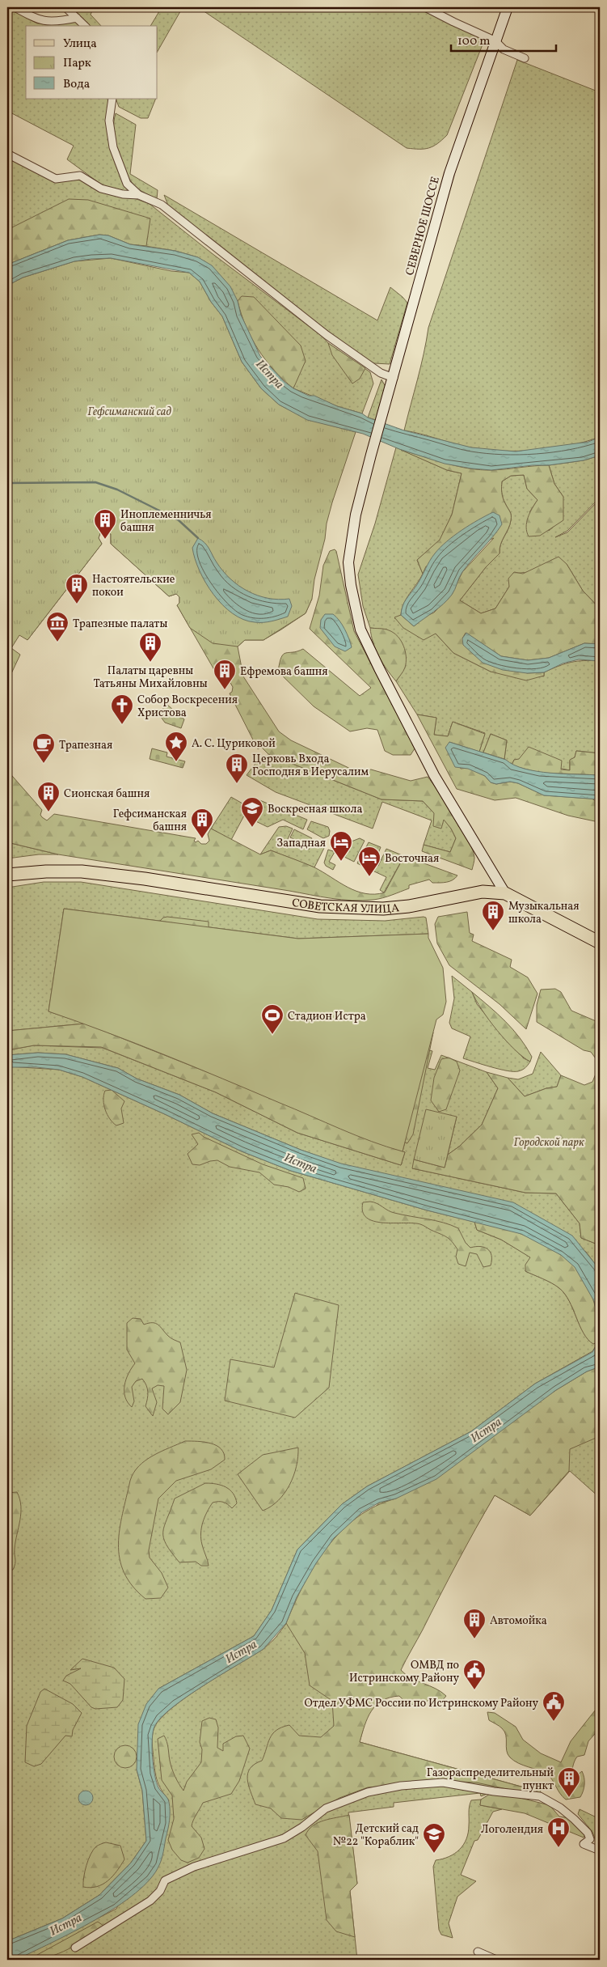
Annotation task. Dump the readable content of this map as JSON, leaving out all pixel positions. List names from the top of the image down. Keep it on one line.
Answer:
{"streets":{"main road":["СЕВЕРНОЕ ШОССЕ","СОВЕТСКАЯ УЛИЦА"]},"crossings":[["СЕВЕРНОЕ ШОССЕ","СОВЕТСКАЯ УЛИЦА"]],"water":["Истра"],"parks":["Гефсиманский сад","Городской парк"],"places":{"building":["Иноплеменничья башня","Настоятельские покои","Палаты царевны Татьяны Михайловны","Ефремова башня","Церковь Входа Господня в Иерусалим","Сионская башня","Гефсиманская башня","Музыкальная школа","Автомойка","Газораспределительный пункт"],"museum":["Трапезные палаты"],"church":["Собор Воскресения Христова"],"place":["А. С. Цуриковой"],"cafe":["Трапезная"],"school or university":["Воскресная школа","Детский сад №22 \"Кораблик\""],"hotel":["Западная","Восточная"],"sports":["Стадион Истра"],"public building":["ОМВД по Истринскому Району","Отдел УФМС России по Истринскому Району"],"hospital":["Логолендия"]},"legend":["Улица","Парк","Вода"],"scale_bar":"100 m"}
